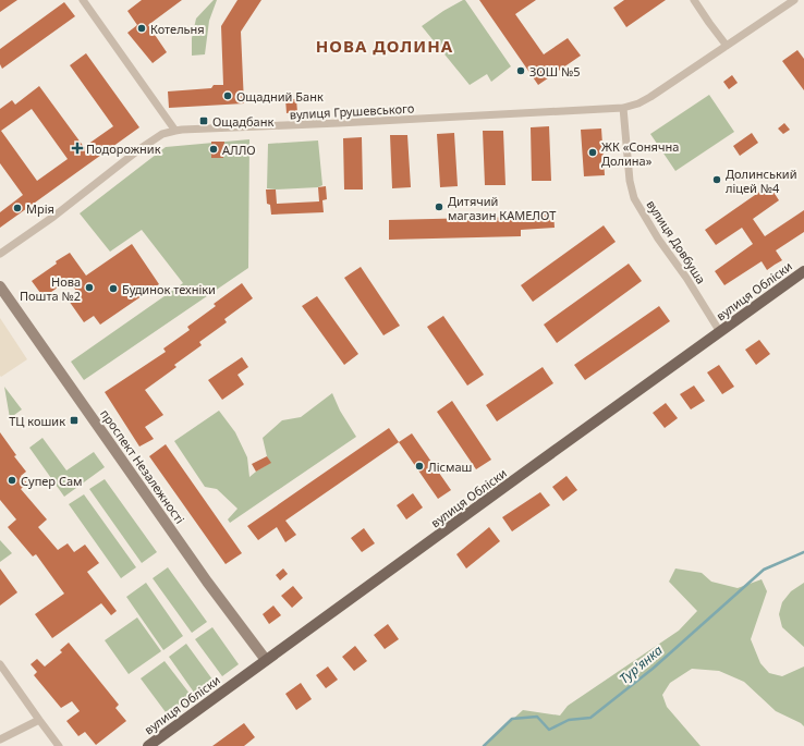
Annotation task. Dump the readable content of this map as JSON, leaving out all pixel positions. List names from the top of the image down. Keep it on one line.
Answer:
{"streets":{"main road":["вулиця Обліски","проспект Незалежності"],"street":["вулиця Грушевського","вулиця Довбуша"]},"crossings":[["вулиця Грушевського","вулиця Довбуша"],["вулиця Довбуша","вулиця Обліски"],["вулиця Обліски","проспект Незалежності"]],"districts":["НОВА ДОЛИНА"],"water":["Тур'янка"],"places":{"other":["Котельня","ЗОШ №5","Ощадний Банк","АЛЛО","ЖК «Сонячна Долина»","Долинський ліцей №4","Дитячий магазин КАМЕЛОТ","Мрія","Нова Пошта №2","Будинок техніки","Лісмаш","Супер Сам"],"transit":["Ощадбанк","ТЦ кошик"],"health":["Подорожник"]}}
